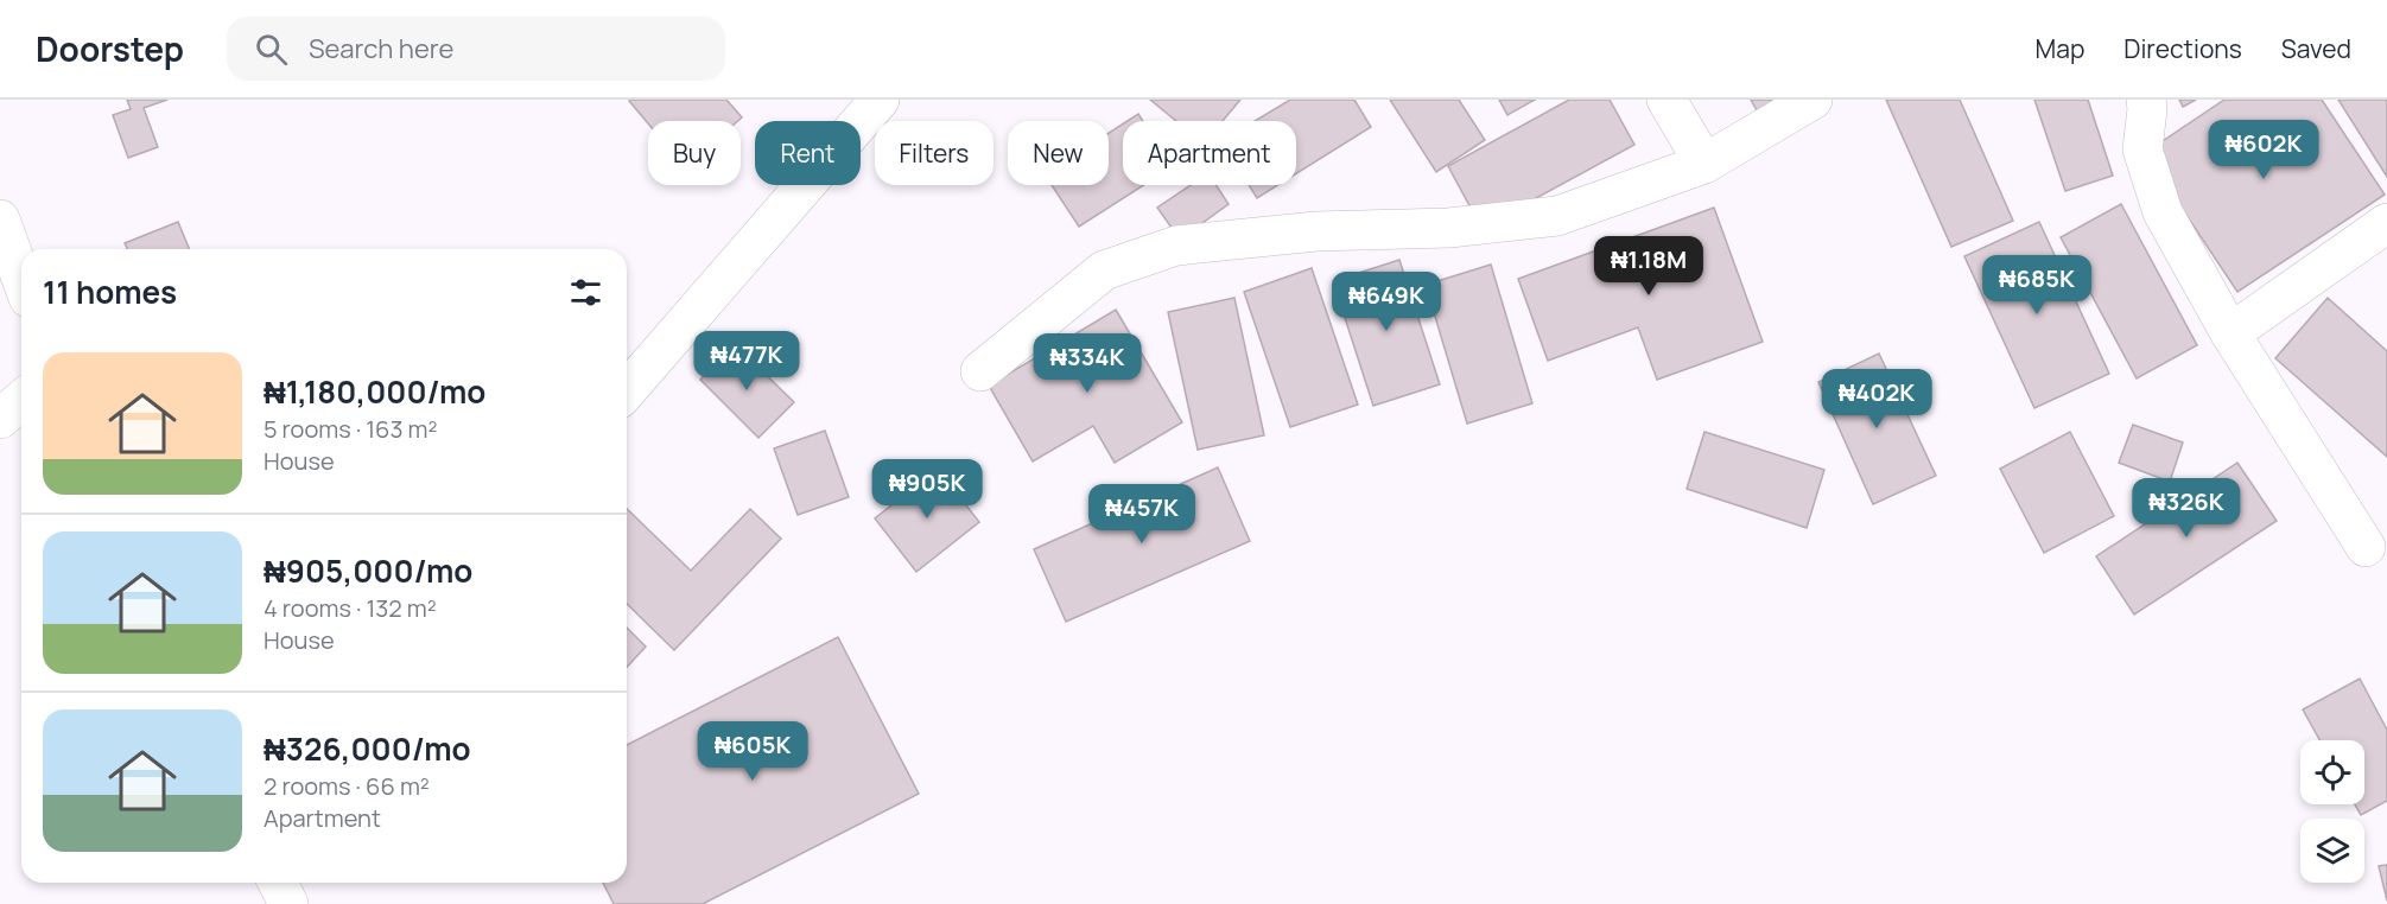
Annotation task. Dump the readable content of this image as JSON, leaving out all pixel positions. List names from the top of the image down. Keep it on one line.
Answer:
{"page":{"header":"Doorstep","search":"Search here","nav":["Map","Directions","Saved"],"price":["₦602K","₦1.18M","₦685K","₦649K","₦477K","₦334K","₦402K","₦905K","₦326K","₦457K","₦605K"],"chip":["Buy","Rent","Filters","New","Apartment"],"heading":"11 homes","list":[{"name":"₦1,180,000/mo","note":"5 rooms · 163 m² · House"},{"name":"₦905,000/mo","note":"4 rooms · 132 m² · House"},{"name":"₦326,000/mo","note":"2 rooms · 66 m² · Apartment"}]}}
